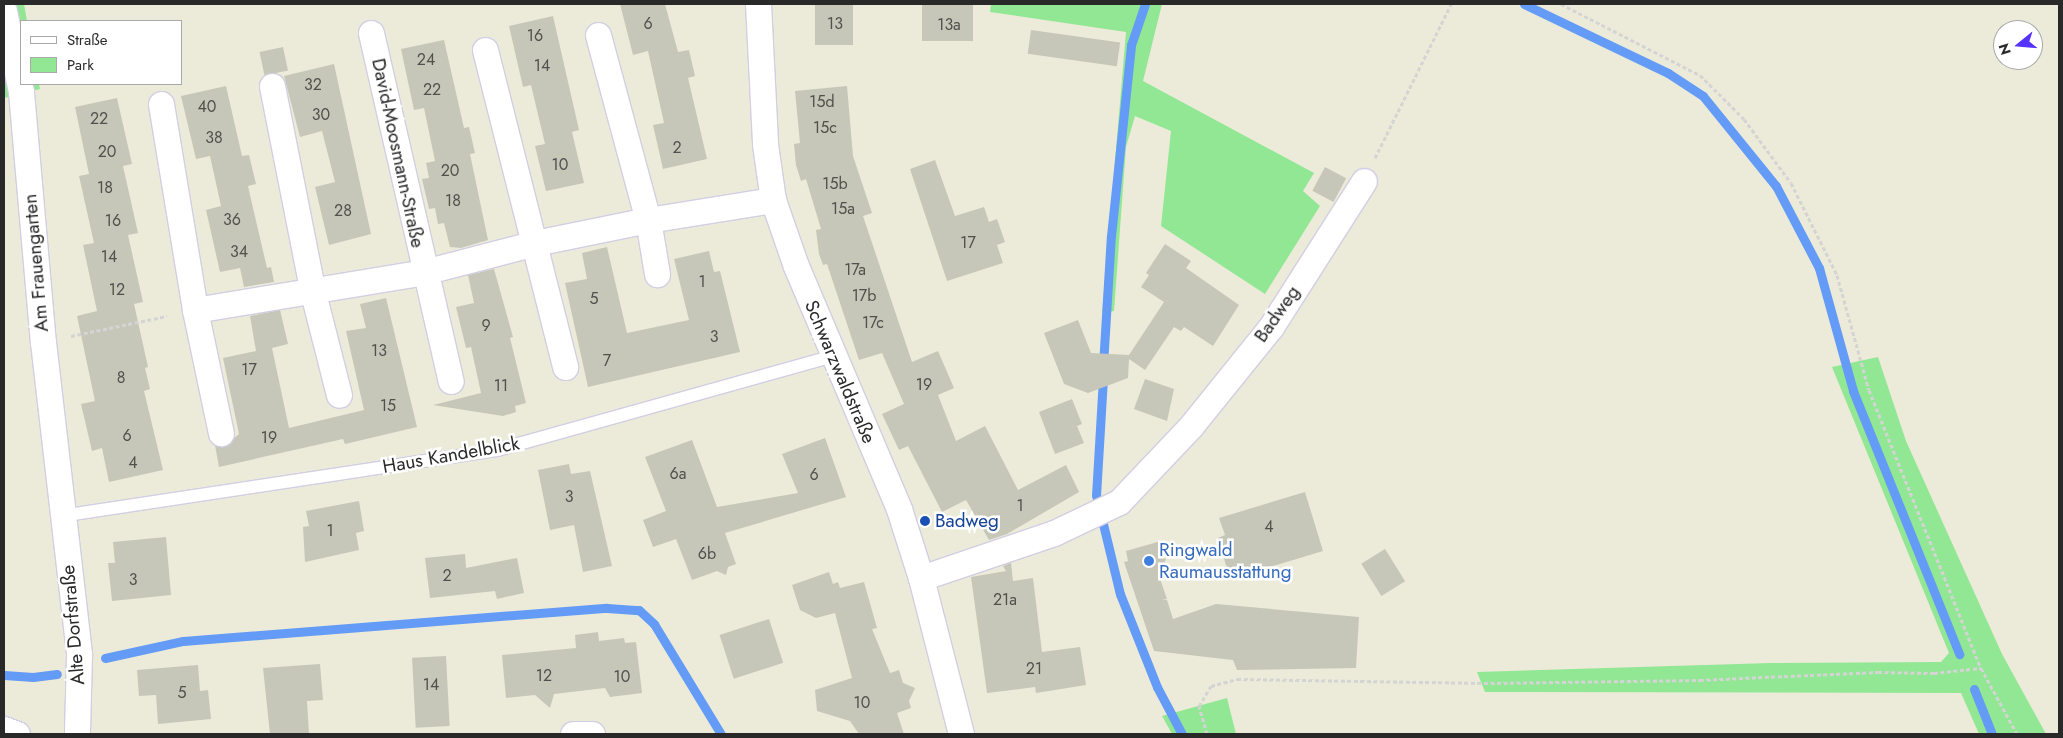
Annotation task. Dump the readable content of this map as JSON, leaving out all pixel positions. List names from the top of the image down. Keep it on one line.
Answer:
{"streets":{"street":["David-Moosmann-Straße","Am Frauengarten","Badweg","Schwarzwaldstraße","Alte Dorfstraße"],"lane":["Haus Kandelblick"]},"crossings":[["David-Moosmann-Straße","Schwarzwaldstraße"],["Am Frauengarten","Haus Kandelblick"],["Am Frauengarten","Alte Dorfstraße"],["Badweg","Schwarzwaldstraße"],["Schwarzwaldstraße","Haus Kandelblick"],["Haus Kandelblick","Alte Dorfstraße"]],"places":["Badweg","Ringwald Raumausstattung"],"house_numbers":["6","13","13a","16","24","14","32","22","15d","40","30","22","15c","38","2","20","10","20","15b","18","18","15a","28","36","16","17","34","14","17a","1","12","17b","5","17c","9","3","13","7","17","8","19","11","15","6","19","4","6a","6","3","1","4","1","6b","2","3","21a","21","12","10","14","5","10"],"legend":["Straße","Park"],"north":"left"}
